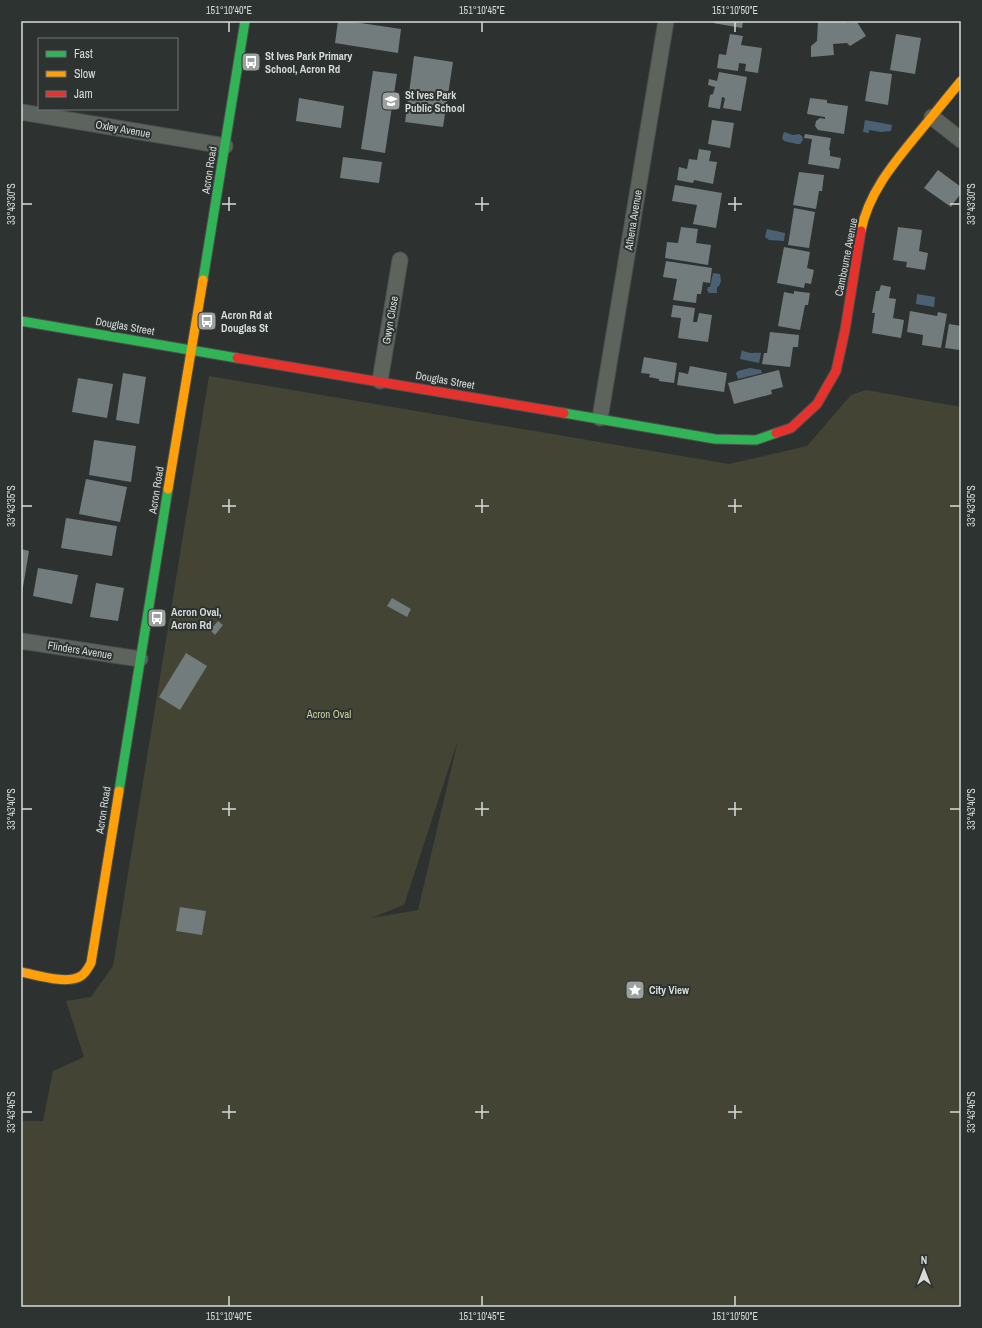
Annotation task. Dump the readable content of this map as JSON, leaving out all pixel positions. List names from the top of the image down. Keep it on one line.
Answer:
{"streets":{"street":["Oxley Avenue","Acron Road","Athena Avenue","Cambourne Avenue","Gwyn Close","Douglas Street","Flinders Avenue"]},"crossings":[["Oxley Avenue","Acron Road"],["Acron Road","Douglas Street"],["Acron Road","Flinders Avenue"],["Athena Avenue","Douglas Street"],["Cambourne Avenue","Douglas Street"],["Gwyn Close","Douglas Street"]],"parks":["Acron Oval"],"places":{"bus stop":["St Ives Park Primary School, Acron Rd","Acron Rd at Douglas St","Acron Oval, Acron Rd"],"school or university":["St Ives Park Public School"],"place":["City View"]},"legend":["Fast","Slow","Jam"],"north":"top","coordinates":["151°10'40\"E","151°10'45\"E","151°10'50\"E","33°43'30\"S","33°43'35\"S","33°43'40\"S","33°43'45\"S"]}
